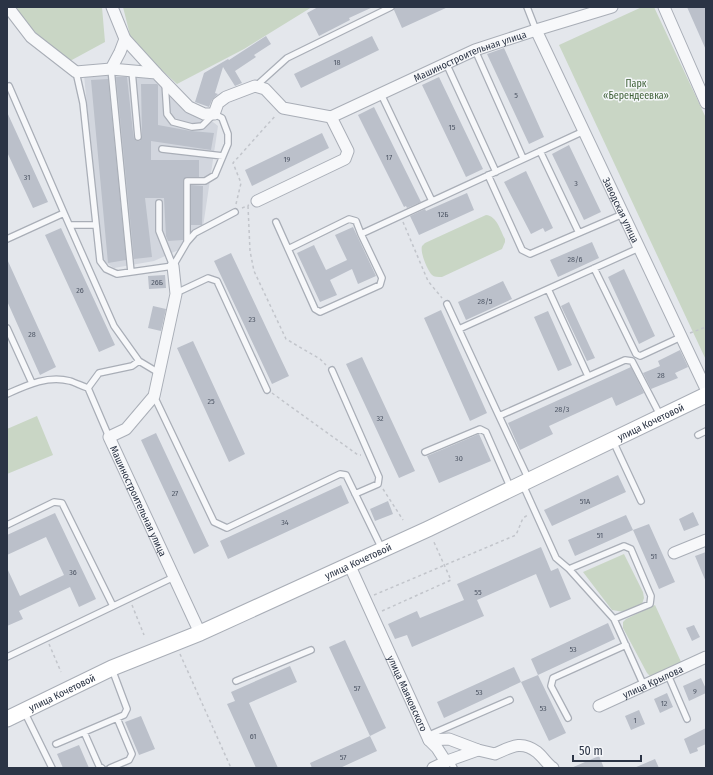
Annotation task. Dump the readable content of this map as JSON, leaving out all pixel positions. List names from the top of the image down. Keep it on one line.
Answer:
{"streets":{"main road":["улица Кочетовой"],"street":["Машиностроительная улица","Заводская улица","улица Крылова","улица Маяковского"]},"crossings":[["Машиностроительная улица","Заводская улица"],["Машиностроительная улица","улица Кочетовой"],["улица Кочетовой","улица Маяковского"]],"parks":["Парк «Берендеевка»"],"house_numbers":["18","5","15","17","19","31","3","12Б","28/6","26Б","26","28/5","23","28","28","25","28/3","32","30","27","51А","34","51","51","36","55","53","57","9","53","12","53","1","61","57"],"scale_bar":"50 m"}
